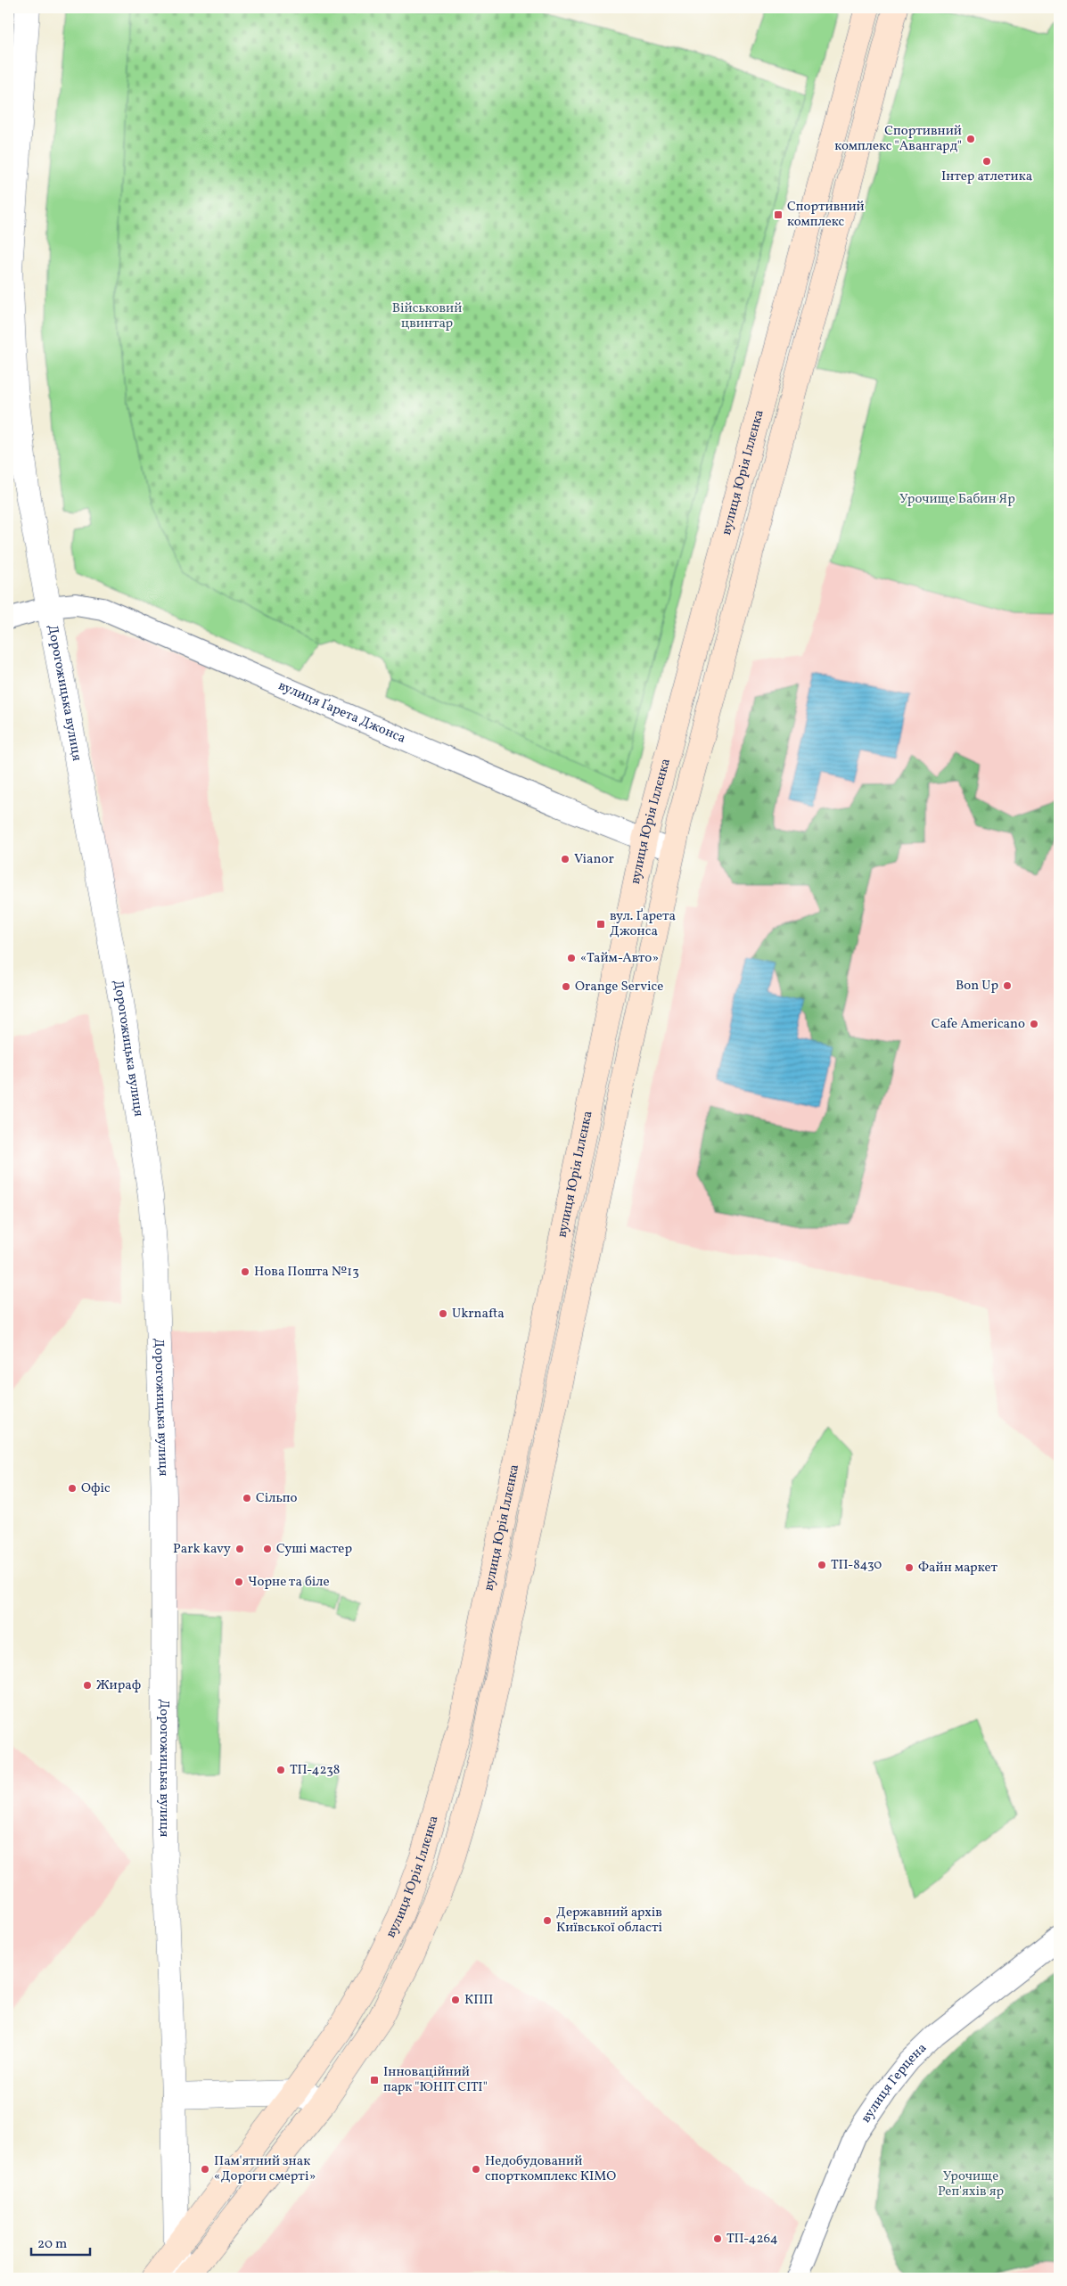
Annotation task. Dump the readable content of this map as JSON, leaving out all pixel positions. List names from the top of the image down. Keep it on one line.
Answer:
{"streets":{"main road":["вулиця Юрія Іллєнка"],"street":["Дорогожицька вулиця","вулиця Ґарета Джонса","вулиця Герцена"]},"crossings":[["вулиця Юрія Іллєнка","Дорогожицька вулиця"],["вулиця Юрія Іллєнка","вулиця Ґарета Джонса"],["Дорогожицька вулиця","вулиця Ґарета Джонса"]],"parks":["Військовий цвинтар","Урочище Бабин Яр","Урочище Реп'яхів яр"],"places":{"other":["Спортивний комплекс \"Авангард\"","Інтер атлетика","Vianor","«Тайм-Авто»","Bon Up","Orange Service","Cafe Americano","Нова Пошта №13","Ukrnafta","Офіс","Сільпо","Park kavy","Суші мастер","ТП-8430","Файн маркет","Чорне та біле","Жираф","ТП-4238","Державний архів Київської області","КПП","Пам'ятний знак «Дороги смерті»","Недобудований спорткомплекс КІМО","ТП-4264"],"transit":["Спортивний комплекс","вул. Ґарета Джонса","Інноваційний парк \"ЮНІТ СІТІ\""]},"scale_bar":"20 m"}
